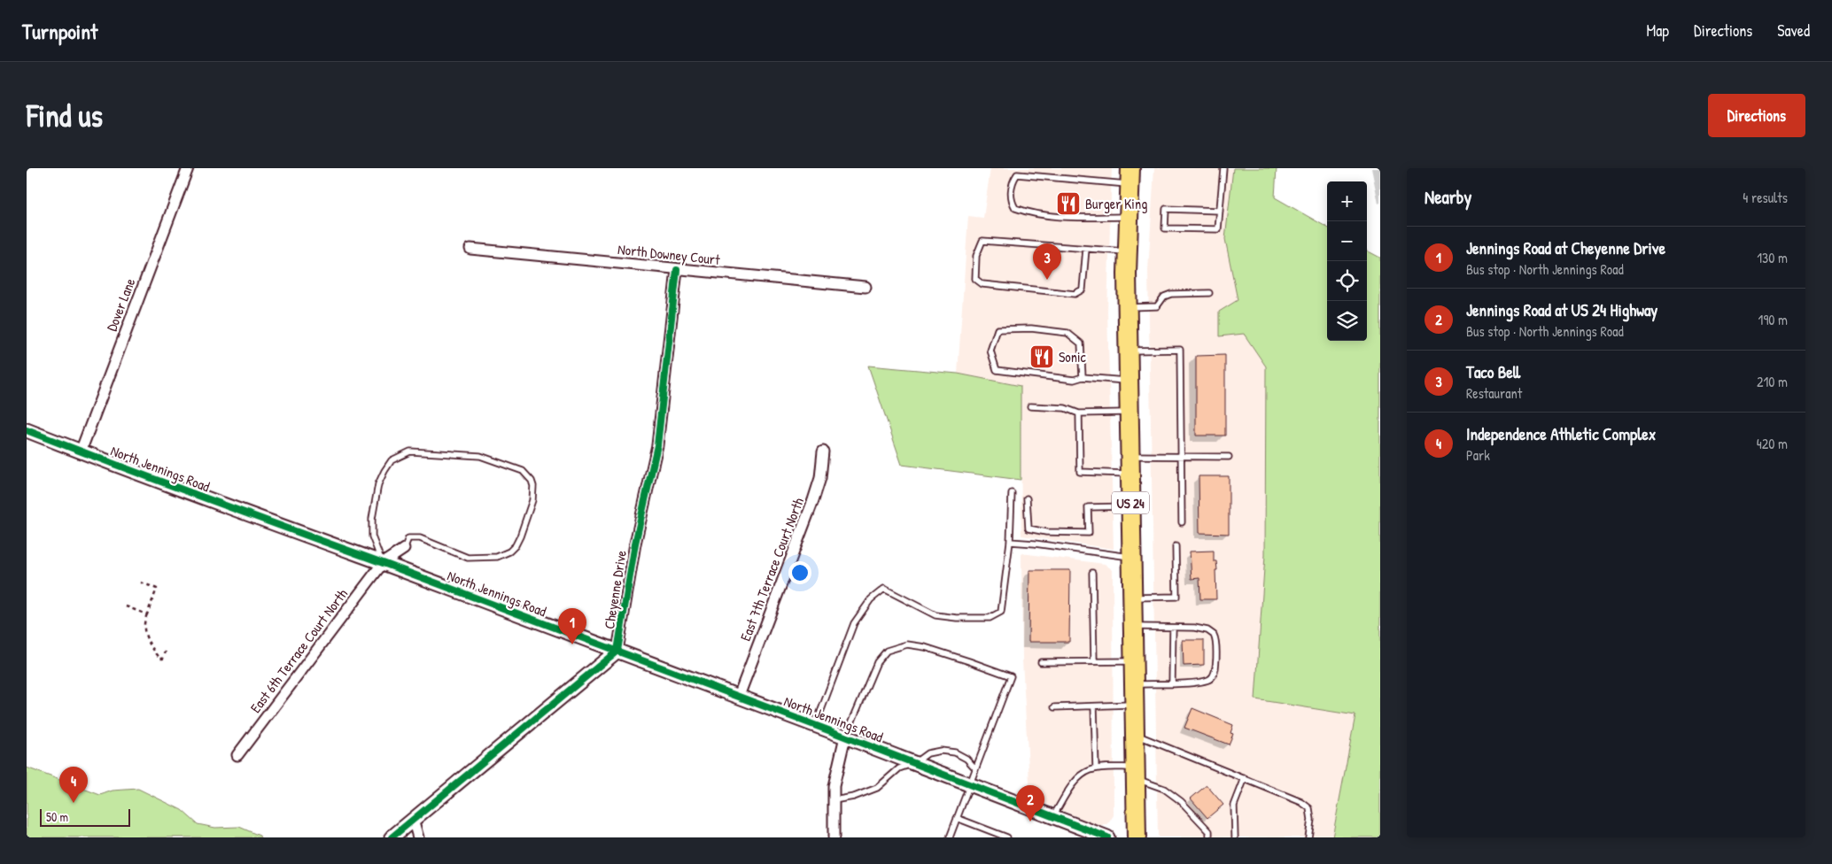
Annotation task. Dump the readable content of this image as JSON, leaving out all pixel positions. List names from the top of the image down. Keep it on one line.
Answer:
{"streets":{"highway":["US 24"],"street":["North Downey Court","Dover Lane","North Jennings Road","East 7th Terrace Court North","Cheyenne Drive","East 6th Terrace Court North"]},"crossings":[["North Downey Court","Cheyenne Drive"],["Dover Lane","North Jennings Road"],["North Jennings Road","East 7th Terrace Court North"],["North Jennings Road","Cheyenne Drive"],["North Jennings Road","East 6th Terrace Court North"]],"places":{"restaurant":["Burger King","Sonic"]},"scale_bar":"50 m","page":{"header":"Turnpoint","nav":["Map","Directions","Saved"],"buttons":"Directions","title":"Find us","heading":["Nearby","4 results"],"map_buttons":["+","−"],"list":[{"mark":"1","name":"Jennings Road at Cheyenne Drive","note":"Bus stop · North Jennings Road","value":"130 m"},{"mark":"2","name":"Jennings Road at US 24 Highway","note":"Bus stop · North Jennings Road","value":"190 m"},{"mark":"3","name":"Taco Bell","note":"Restaurant","value":"210 m"},{"mark":"4","name":"Independence Athletic Complex","note":"Park","value":"420 m"}],"pins":["3","1","4","2"],"scale":"50 m"}}
